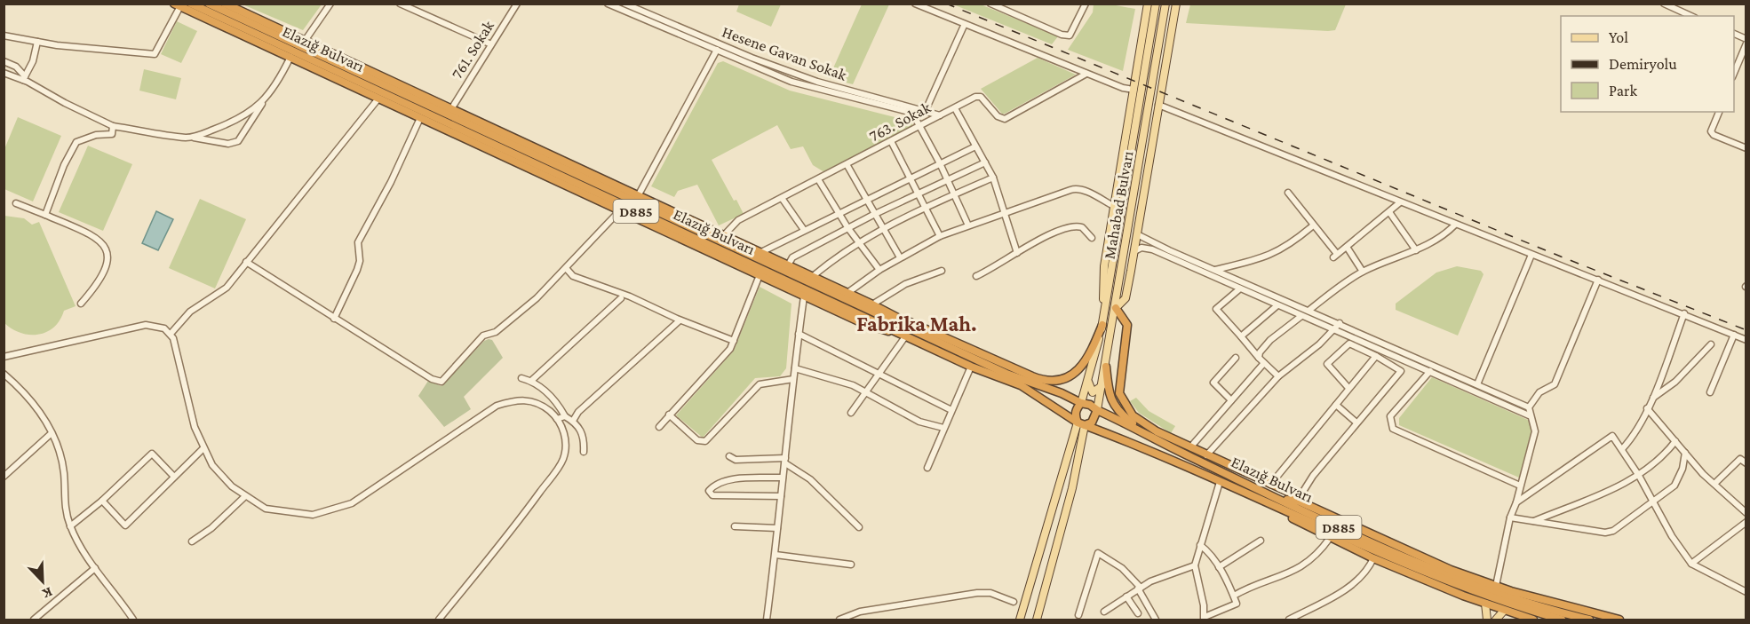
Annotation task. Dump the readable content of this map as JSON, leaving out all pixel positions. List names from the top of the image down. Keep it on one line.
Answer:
{"streets":{"highway":["Elazığ Bulvarı","D885"],"main road":["Mahabad Bulvarı"],"street":["761. Sokak","Hesene Gavan Sokak","763. Sokak"]},"crossings":[["Elazığ Bulvarı","Mahabad Bulvarı"],["Hesene Gavan Sokak","763. Sokak"]],"districts":["Fabrika Mah."],"legend":["Yol","Demiryolu","Park"],"north":"bottom right"}
